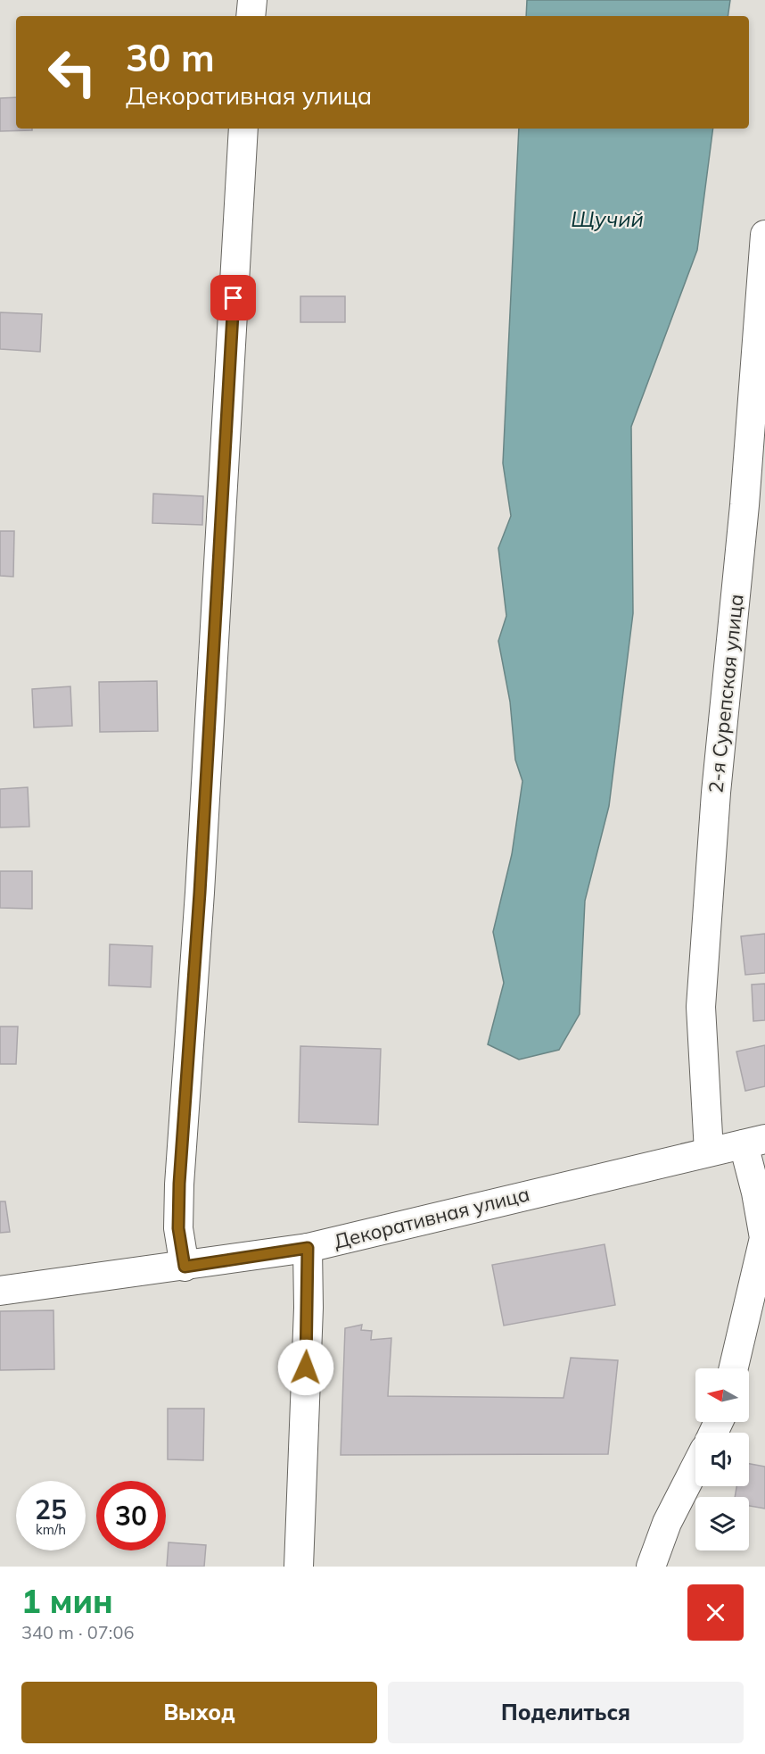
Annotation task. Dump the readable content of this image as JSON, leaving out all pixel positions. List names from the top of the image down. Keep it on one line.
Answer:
{"streets":{"street":["2-я Сурепская улица","Декоративная улица"]},"crossings":[["2-я Сурепская улица","Декоративная улица"]],"water":["Щучий"],"north":"left","page":{"turn":["30 m","Декоративная улица"],"speed":"25 km/h","limit":"30","heading":["1 мин","340 m · 07:06"],"buttons":["Выход","Поделиться"]}}
